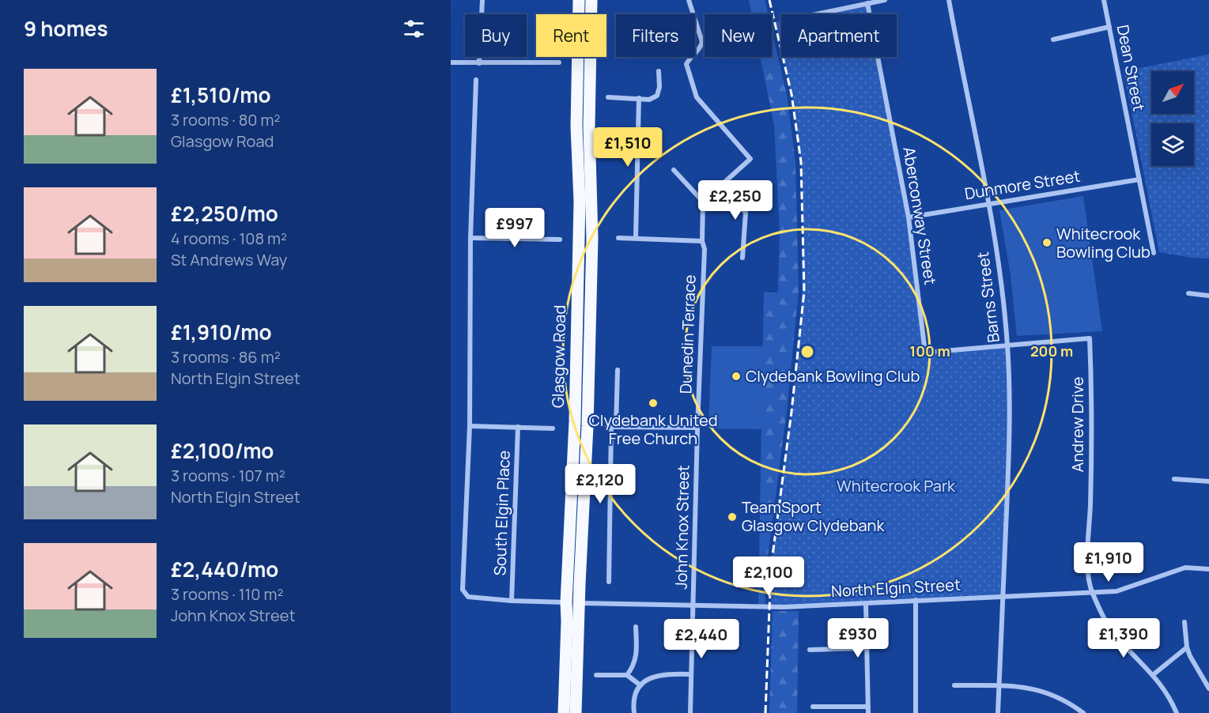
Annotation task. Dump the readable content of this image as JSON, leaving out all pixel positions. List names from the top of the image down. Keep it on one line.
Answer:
{"streets":{"main road":["Glasgow Road"],"street":["Dean Street","Dunmore Street","Aberconway Street","Barns Street","Dunedin Terrace","Andrew Drive","South Elgin Place","John Knox Street","North Elgin Street"]},"crossings":[["Dean Street","Dunmore Street"],["Dunmore Street","Aberconway Street"],["Dunmore Street","Barns Street"],["Aberconway Street","Barns Street"],["Aberconway Street","Andrew Drive"],["Barns Street","Andrew Drive"],["Barns Street","North Elgin Street"],["Dunedin Terrace","John Knox Street"],["Glasgow Road","North Elgin Street"],["Andrew Drive","North Elgin Street"],["John Knox Street","North Elgin Street"]],"parks":["Whitecrook Park"],"places":["Whitecrook Bowling Club","Clydebank Bowling Club","Clydebank United Free Church","TeamSport Glasgow Clydebank"],"north":"top right","page":{"heading":"9 homes","chip":["Buy","Rent","Filters","New","Apartment"],"list":[{"name":"£1,510/mo","note":"3 rooms · 80 m² · Glasgow Road"},{"name":"£2,250/mo","note":"4 rooms · 108 m² · St Andrews Way"},{"name":"£1,910/mo","note":"3 rooms · 86 m² · North Elgin Street"},{"name":"£2,100/mo","note":"3 rooms · 107 m² · North Elgin Street"},{"name":"£2,440/mo","note":"3 rooms · 110 m² · John Knox Street"}],"price":["£1,510","£2,250","£997","£2,120","£1,910","£2,100","£930","£1,390","£2,440"]},"rings":["100 m","200 m"]}
